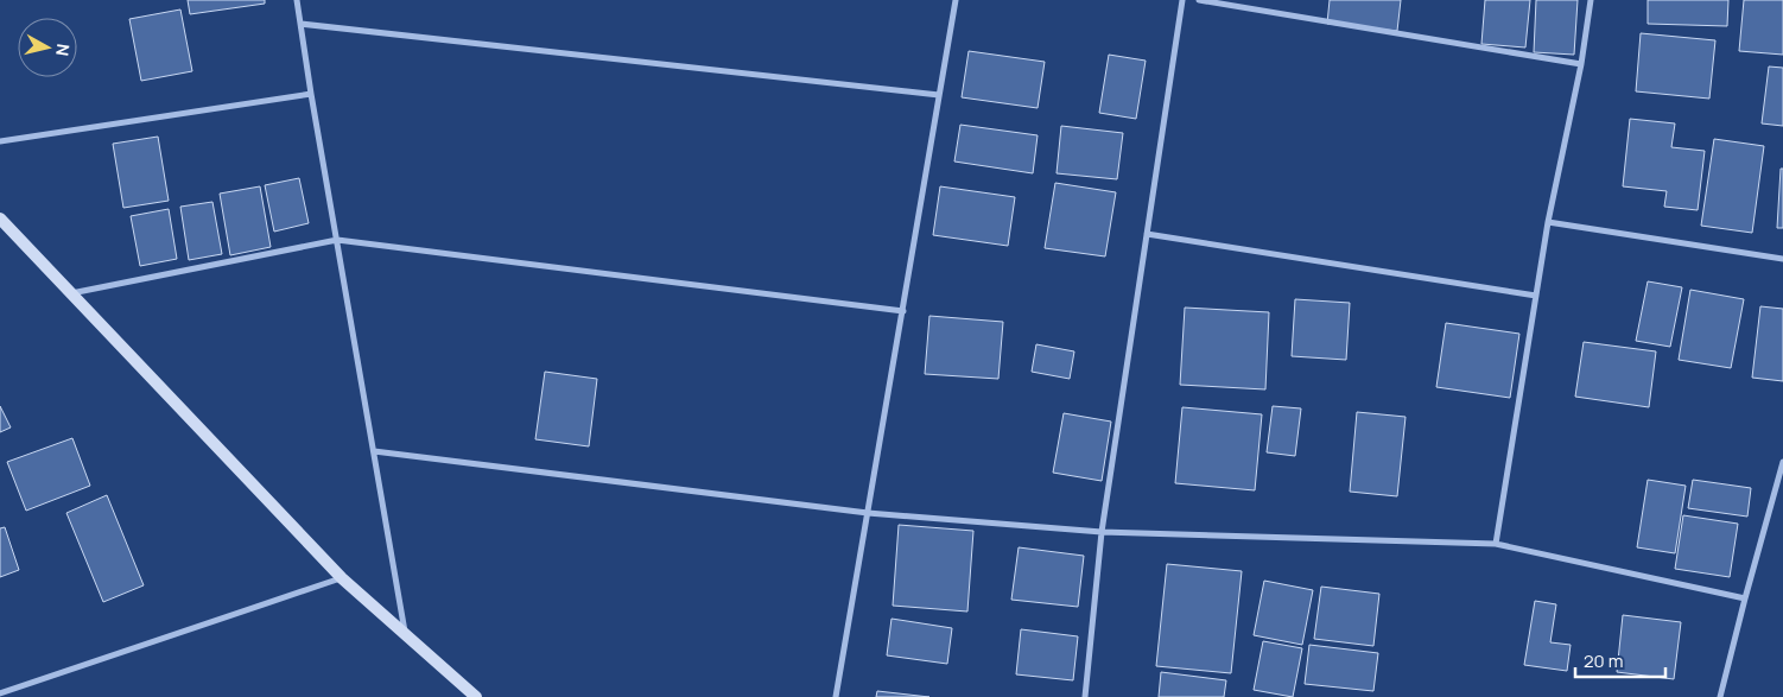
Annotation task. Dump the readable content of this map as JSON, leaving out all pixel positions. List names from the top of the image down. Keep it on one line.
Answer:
{"scale_bar":"20 m","north":"right"}
